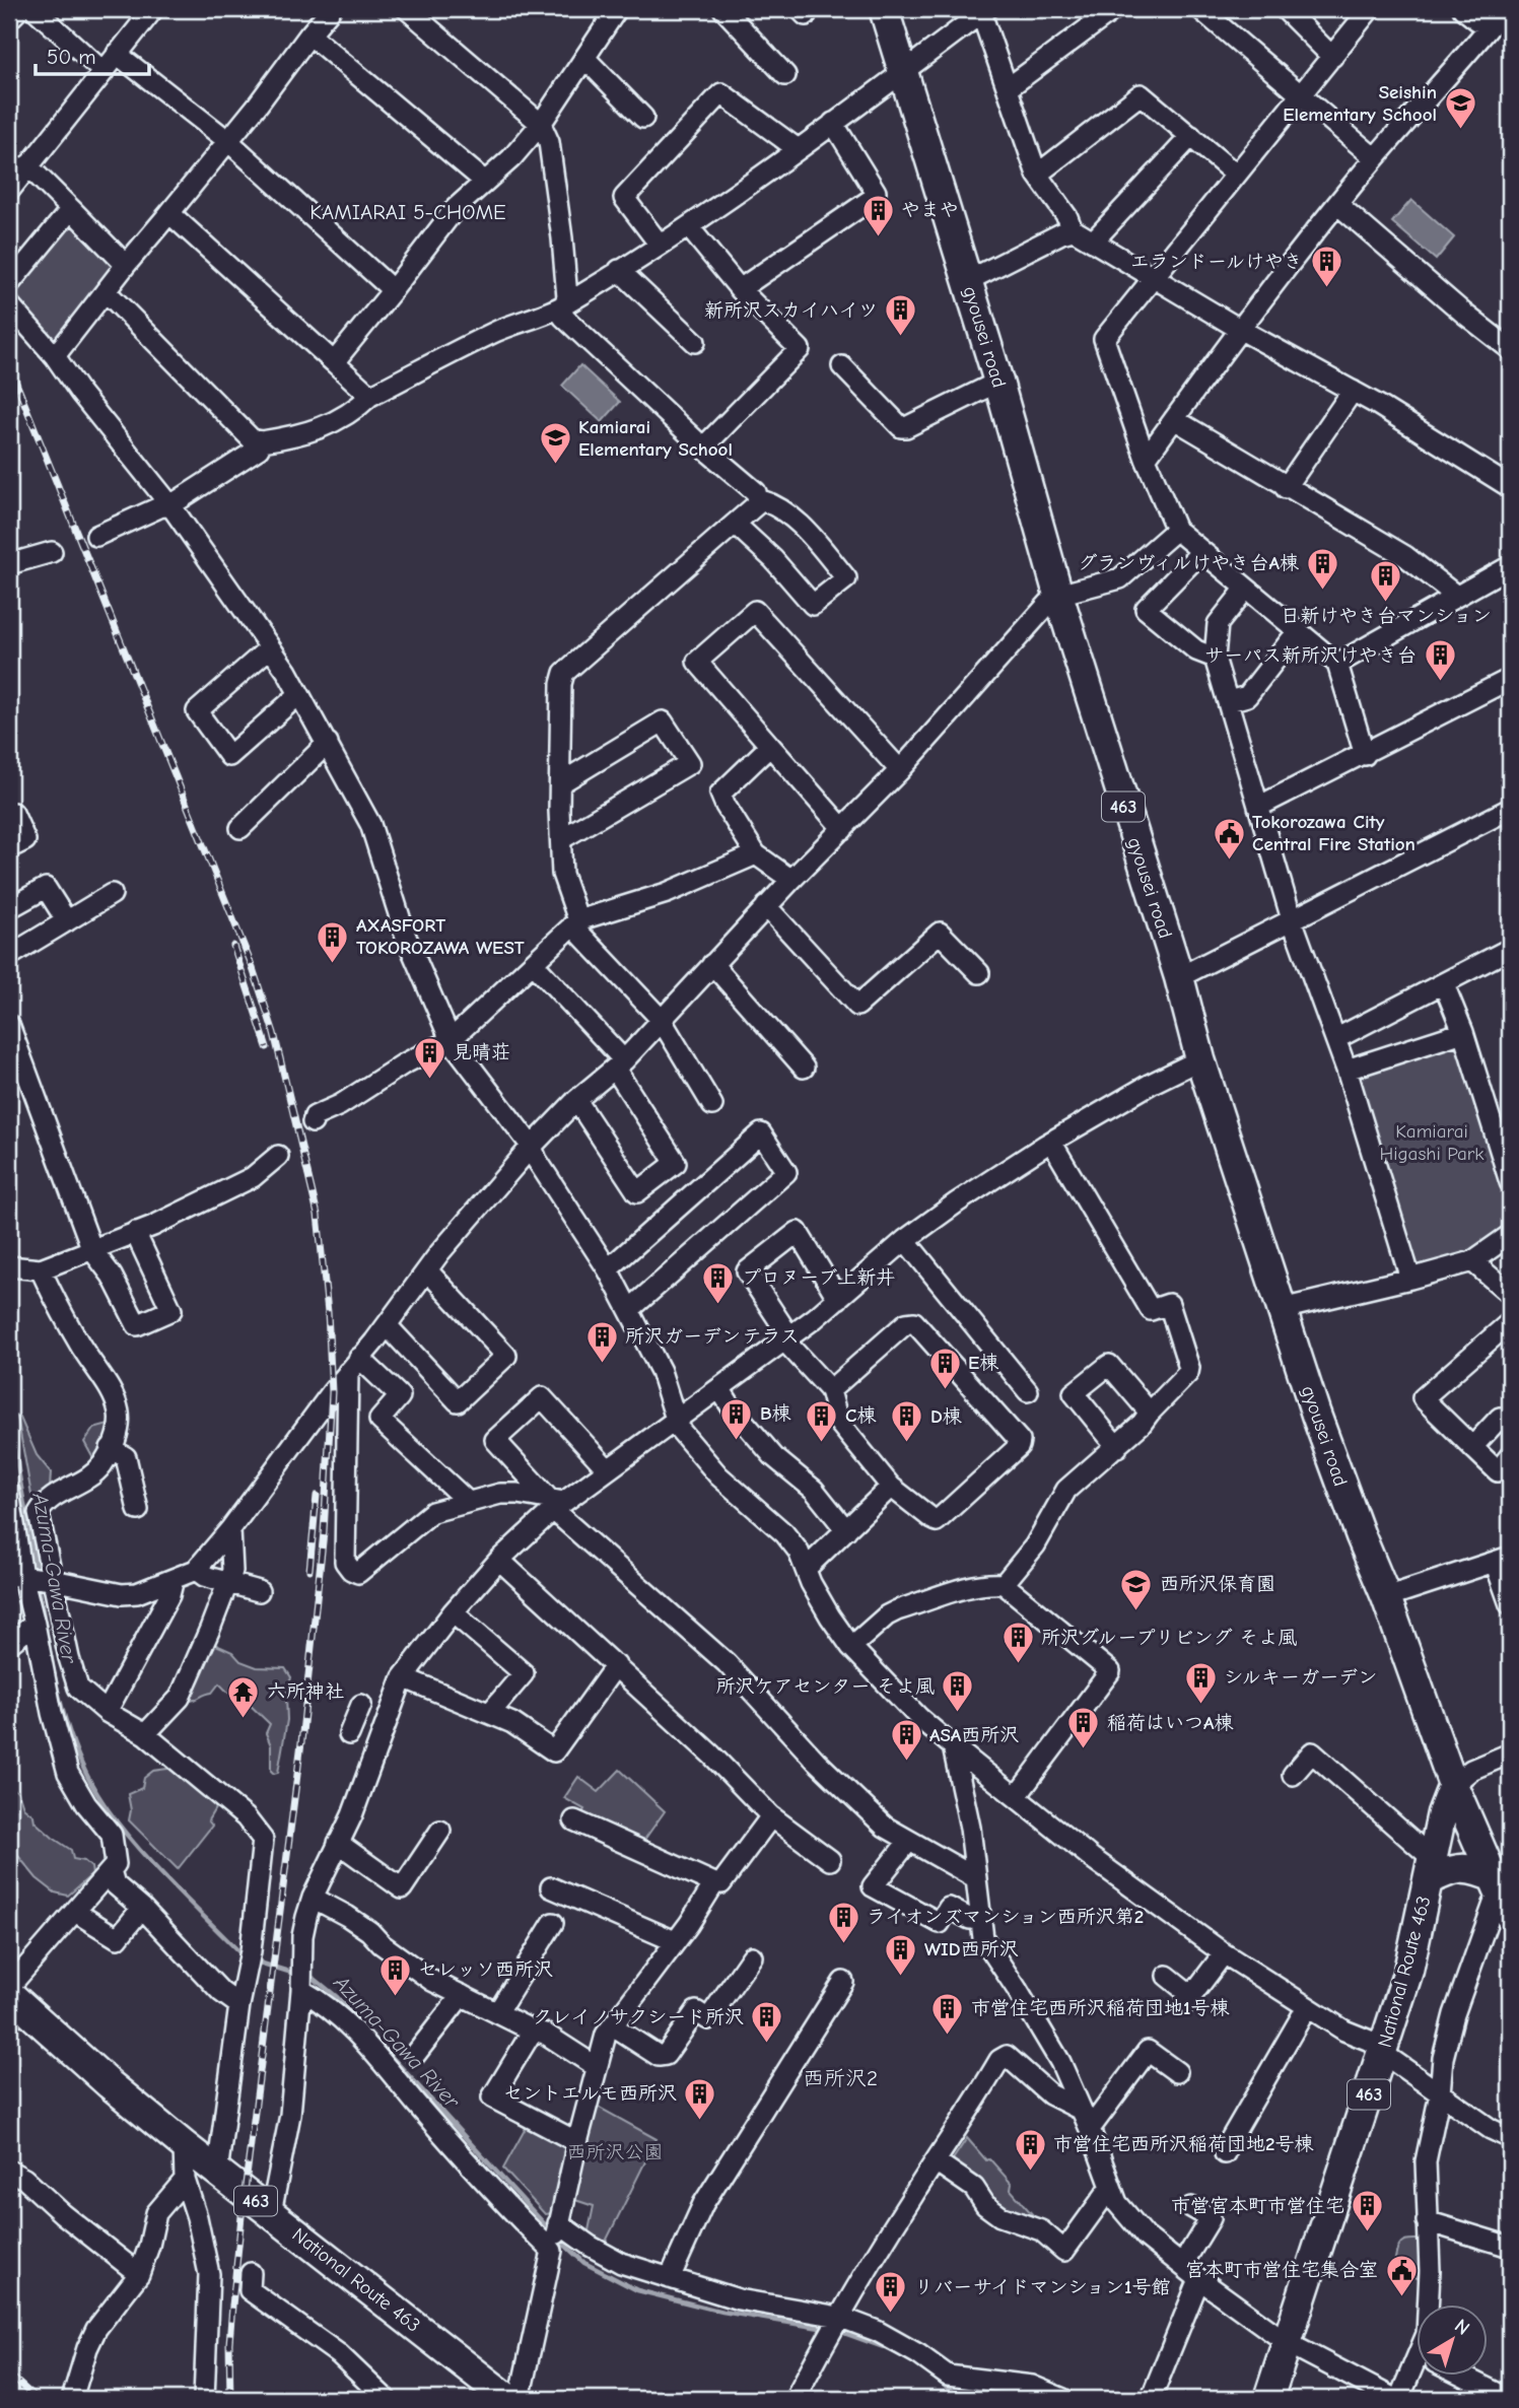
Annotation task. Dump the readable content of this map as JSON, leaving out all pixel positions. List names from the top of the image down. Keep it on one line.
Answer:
{"streets":{"highway":["gyousei road","463","National Route 463"]},"crossings":[["gyousei road","463"],["463","National Route 463"]],"districts":["KAMIARAI 5-CHOME","西所沢2"],"water":["Azuma-Gawa River"],"parks":["Kamiarai Higashi Park","西所沢公園"],"places":{"school or university":["Seishin Elementary School","Kamiarai Elementary School","西所沢保育園"],"building":["やまや","エランドールけやき","新所沢スカイハイツ","グランヴィルけやき台A棟","日新けやき台マンション","サーパス新所沢けやき台","AXASFORT TOKOROZAWA WEST","見晴荘","プロヌーブ上新井","所沢ガーデンテラス","E棟","B棟","C棟","D棟","所沢グループリビング そよ風","シルキーガーデン","所沢ケアセンター そよ風","稲荷はいつA棟","ASA西所沢","ライオンズマンション西所沢第2","WID西所沢","セレッソ西所沢","市営住宅西所沢稲荷団地1号棟","クレイノサクシード所沢","セントエルモ西所沢","市営住宅西所沢稲荷団地2号棟","市営宮本町市営住宅","リバーサイドマンション1号館"],"public building":["Tokorozawa City Central Fire Station","宮本町市営住宅集合室"],"temple":["六所神社"]},"scale_bar":"50 m","north":"top right"}
